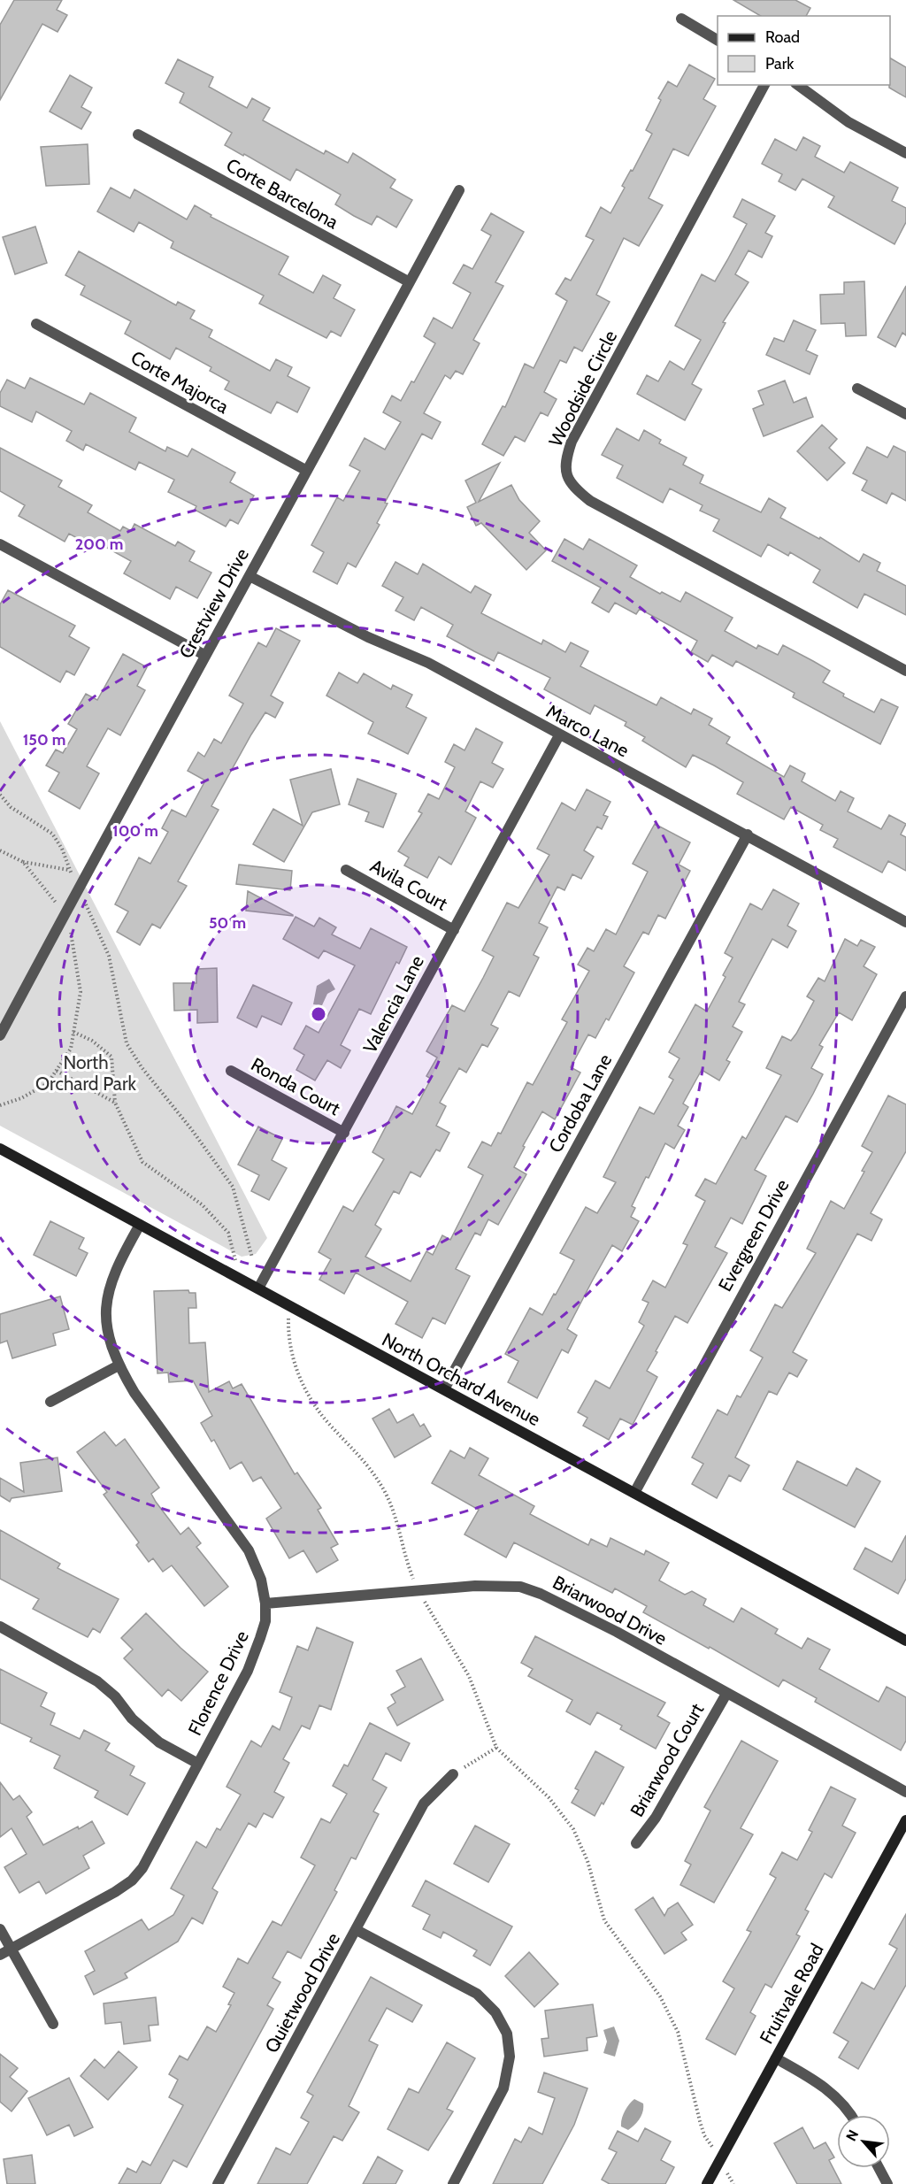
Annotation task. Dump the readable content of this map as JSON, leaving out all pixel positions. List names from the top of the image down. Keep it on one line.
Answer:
{"streets":{"street":["Corte Barcelona","Corte Majorca","Woodside Circle","Crestview Drive","Marco Lane","Avila Court","Valencia Lane","Ronda Court","Cordoba Lane","Evergreen Drive","North Orchard Avenue","Briarwood Drive","Florence Drive","Briarwood Court","Quietwood Drive","Fruitvale Road"]},"crossings":[["Corte Barcelona","Crestview Drive"],["Corte Majorca","Crestview Drive"],["Crestview Drive","Marco Lane"],["Marco Lane","Valencia Lane"],["Marco Lane","Cordoba Lane"],["Avila Court","Valencia Lane"],["Valencia Lane","Ronda Court"],["Valencia Lane","North Orchard Avenue"],["Cordoba Lane","North Orchard Avenue"],["Evergreen Drive","North Orchard Avenue"],["North Orchard Avenue","Florence Drive"],["Briarwood Drive","Florence Drive"],["Briarwood Drive","Briarwood Court"]],"parks":["North Orchard Park"],"legend":["Road","Park"],"north":"top left","rings":["200 m","150 m","100 m","50 m"]}
